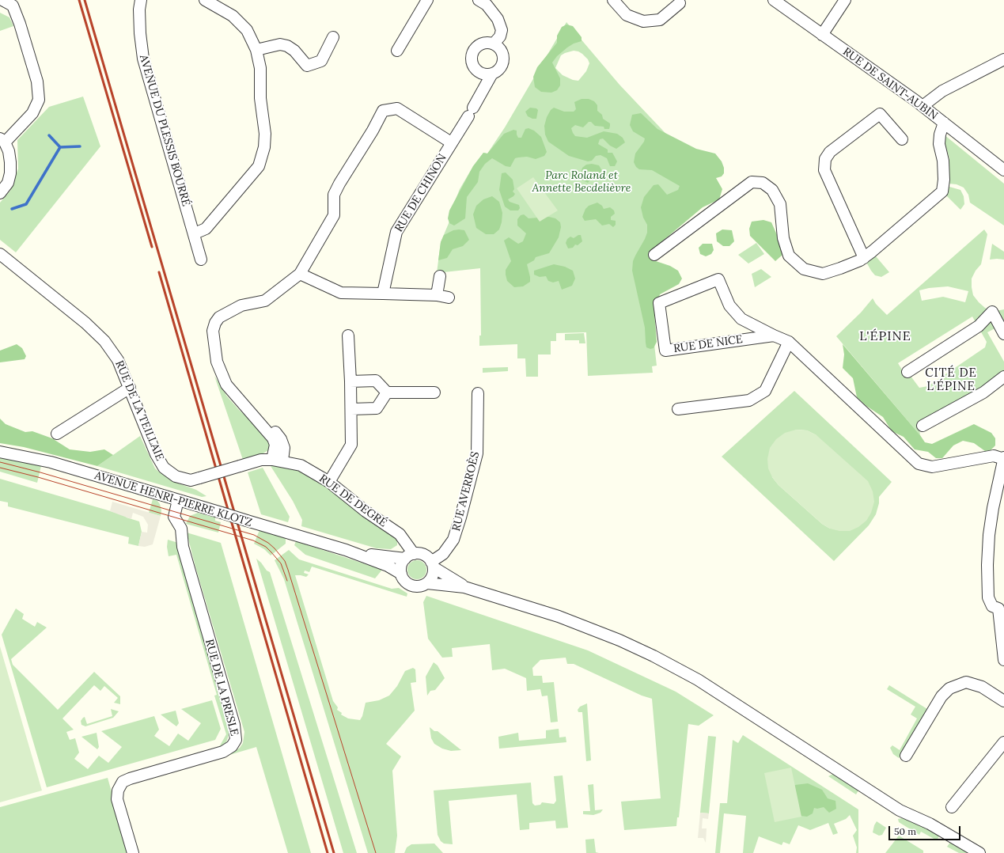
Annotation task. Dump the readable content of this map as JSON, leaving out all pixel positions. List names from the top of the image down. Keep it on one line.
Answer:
{"streets":{"street":["RUE DE SAINT-AUBIN","AVENUE DU PLESSIS BOURRÉ","RUE DE CHINON","RUE DE NICE","RUE DE LA TEILLAIE","RUE AVERROÈS","AVENUE HENRI-PIERRE KLOTZ","RUE DE DEGRÉ","RUE DE LA PRESLE"]},"crossings":[["RUE DE LA TEILLAIE","RUE DE DEGRÉ"],["RUE AVERROÈS","AVENUE HENRI-PIERRE KLOTZ"],["RUE AVERROÈS","RUE DE DEGRÉ"],["AVENUE HENRI-PIERRE KLOTZ","RUE DE DEGRÉ"],["AVENUE HENRI-PIERRE KLOTZ","RUE DE LA PRESLE"]],"districts":["L'ÉPINE","CITÉ DE L'ÉPINE"],"parks":["Parc Roland et Annette Becdelièvre"],"scale_bar":"50 m"}
